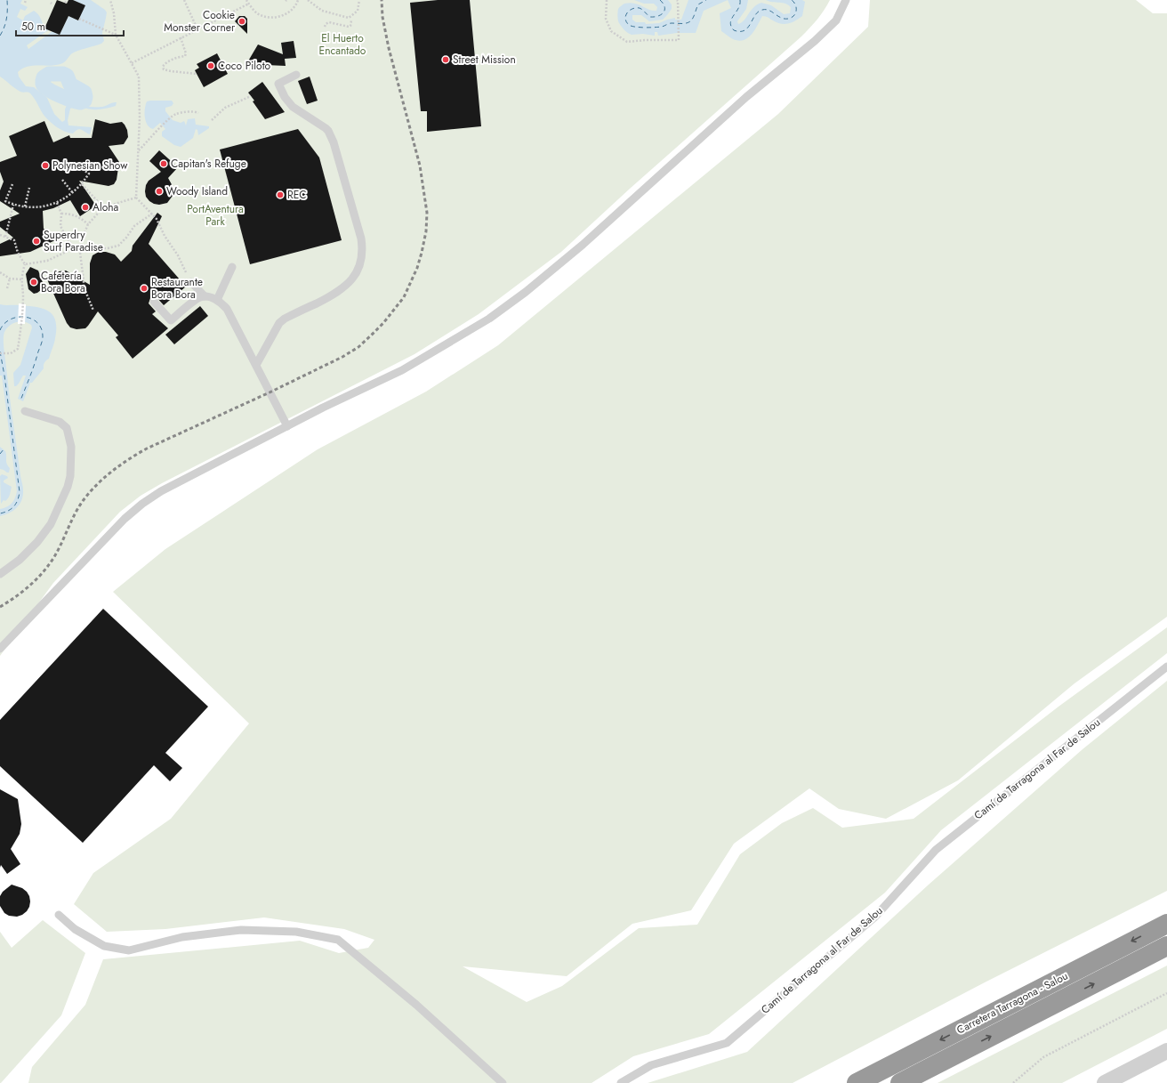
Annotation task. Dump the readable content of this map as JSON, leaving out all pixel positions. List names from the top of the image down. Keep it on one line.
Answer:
{"streets":{"highway":["Carretera Tarragona - Salou"],"lane":["Camí de Tarragona al Far de Salou"]},"parks":["El Huerto Encantado","PortAventura Park"],"places":["Cookie Monster Corner","Street Mission","Coco Piloto","Capitan's Refuge","Polynesian Show","Woody Island","REC","Aloha","Superdry Surf Paradise","Cafetería Bora Bora","Restaurante Bora Bora"],"scale_bar":"50 m"}
